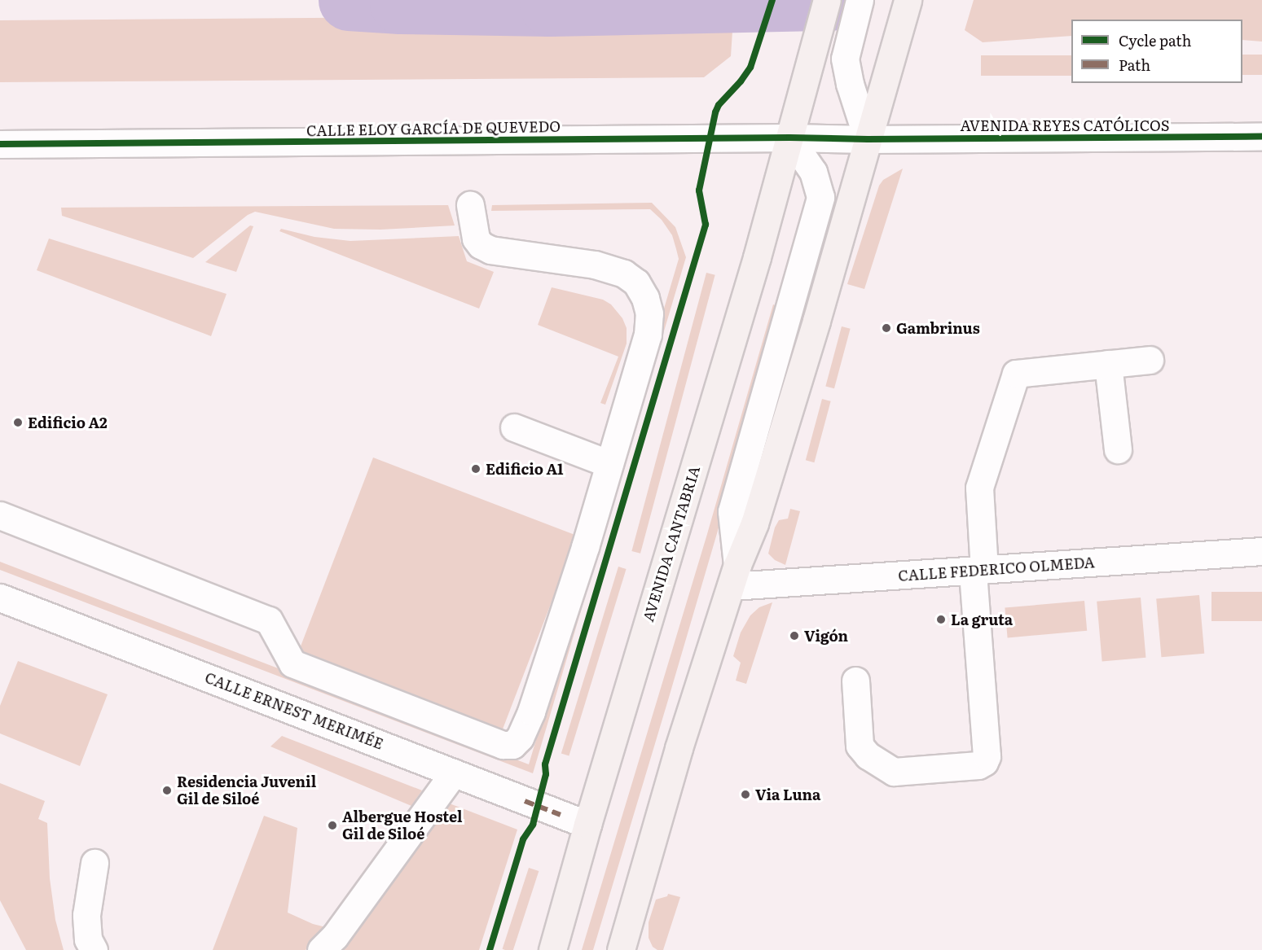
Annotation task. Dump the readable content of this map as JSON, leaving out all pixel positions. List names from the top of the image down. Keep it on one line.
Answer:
{"streets":{"main road":["AVENIDA CANTABRIA"],"street":["AVENIDA REYES CATÓLICOS","CALLE ELOY GARCÍA DE QUEVEDO","CALLE FEDERICO OLMEDA","CALLE ERNEST MERIMÉE"]},"crossings":[["AVENIDA REYES CATÓLICOS","CALLE ELOY GARCÍA DE QUEVEDO"],["CALLE ELOY GARCÍA DE QUEVEDO","AVENIDA CANTABRIA"],["AVENIDA CANTABRIA","CALLE ERNEST MERIMÉE"]],"places":["Gambrinus","Edificio A2","Edificio A1","La gruta","Vigón","Residencia Juvenil Gil de Siloé","Via Luna","Albergue Hostel Gil de Siloé"],"legend":["Cycle path","Path"]}
